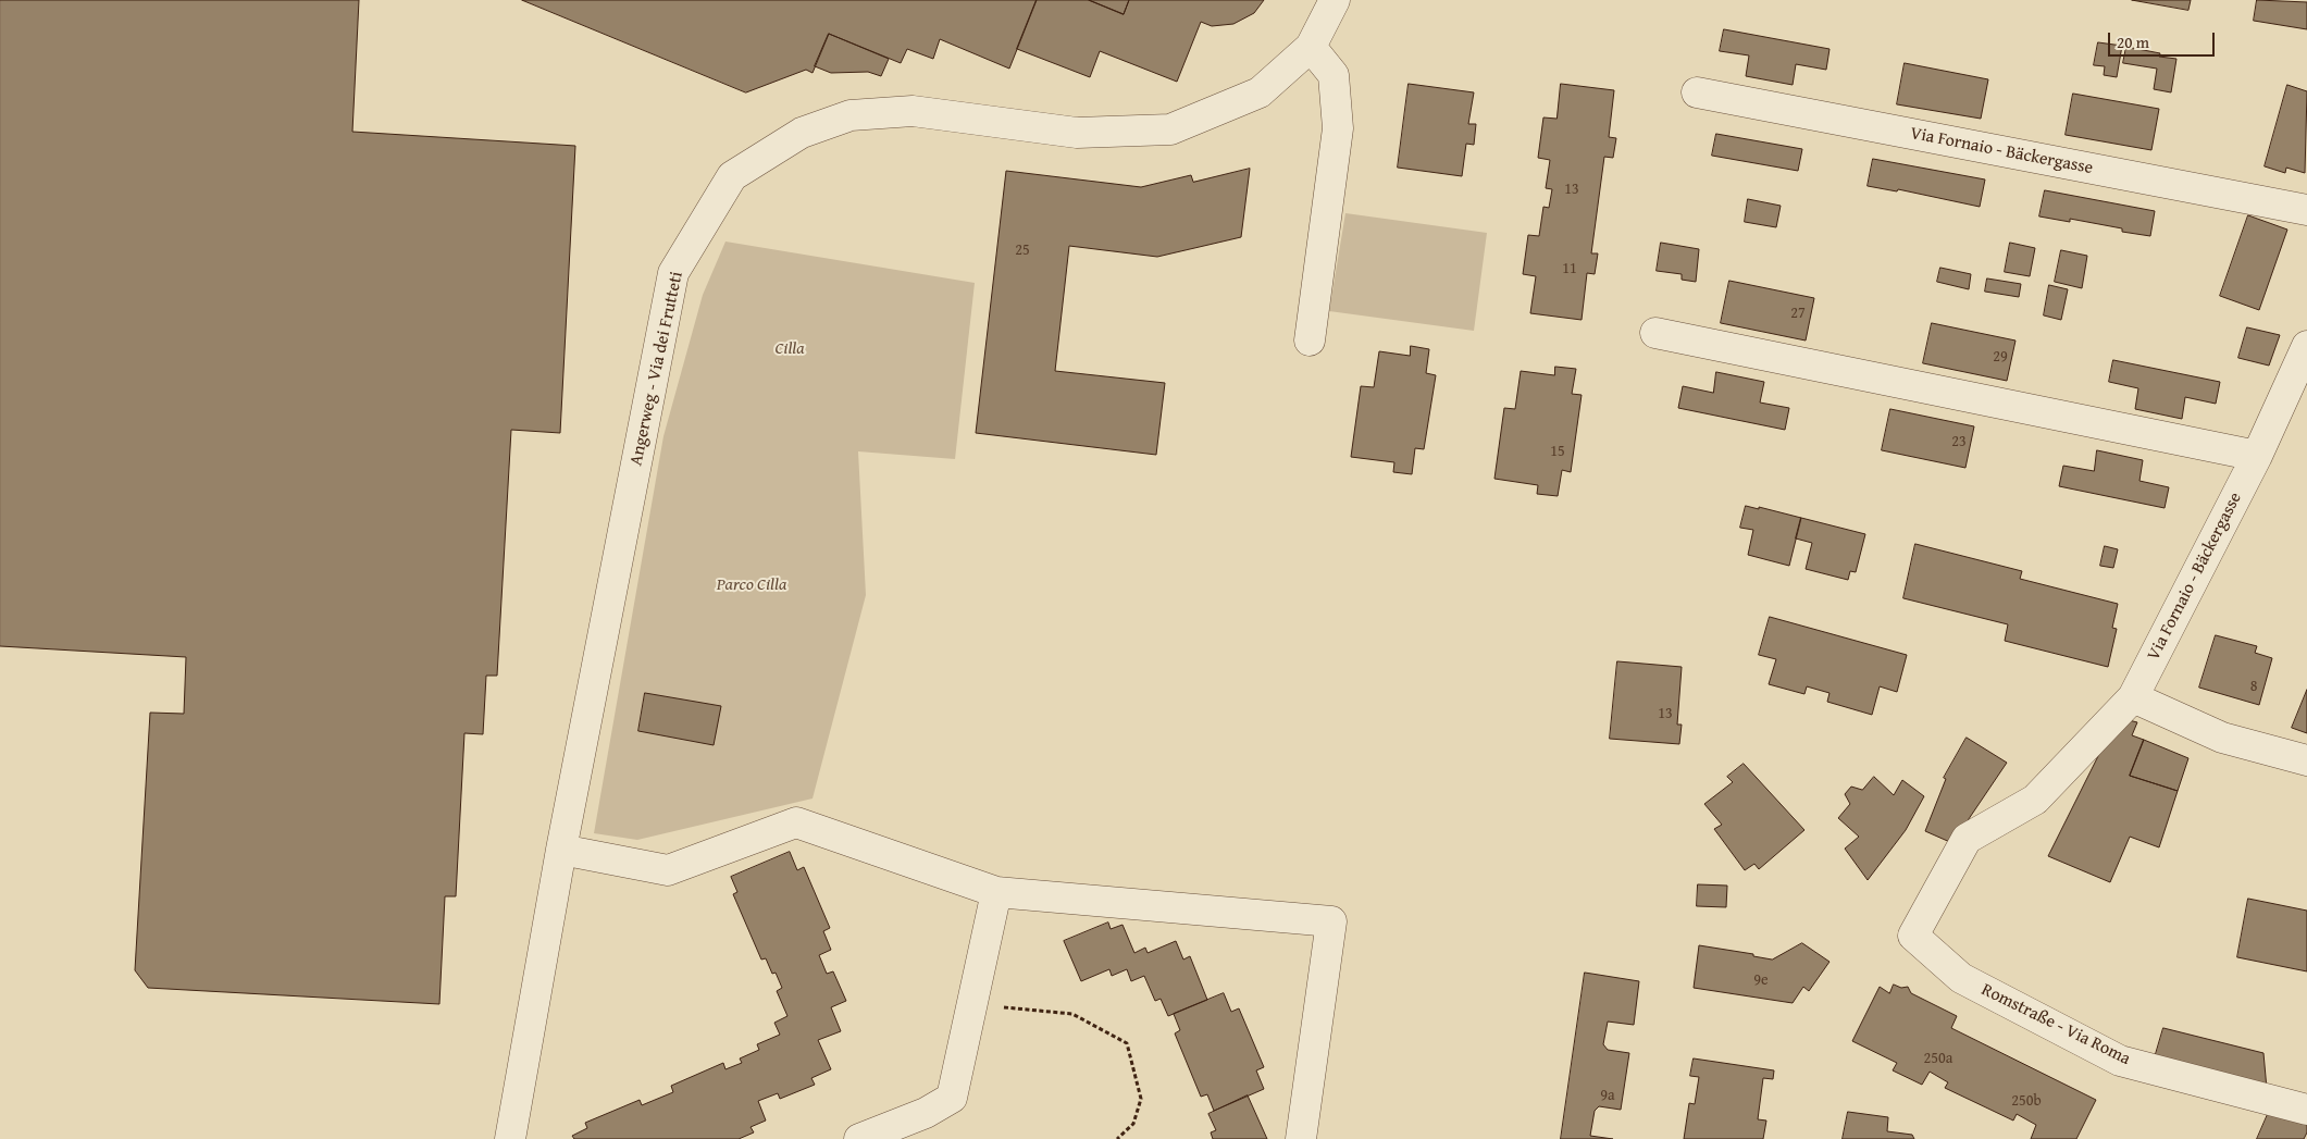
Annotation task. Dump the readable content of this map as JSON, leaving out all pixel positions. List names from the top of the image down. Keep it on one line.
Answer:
{"streets":{"street":["Via Fornaio - Bäckergasse","Angerweg - Via dei Frutteti","Romstraße - Via Roma"]},"crossings":[["Via Fornaio - Bäckergasse","Romstraße - Via Roma"]],"parks":["Cilla","Parco Cilla"],"house_numbers":["13","25","11","27","29","23","15","8","13","9e","250a","9a","250b"],"scale_bar":"20 m"}
